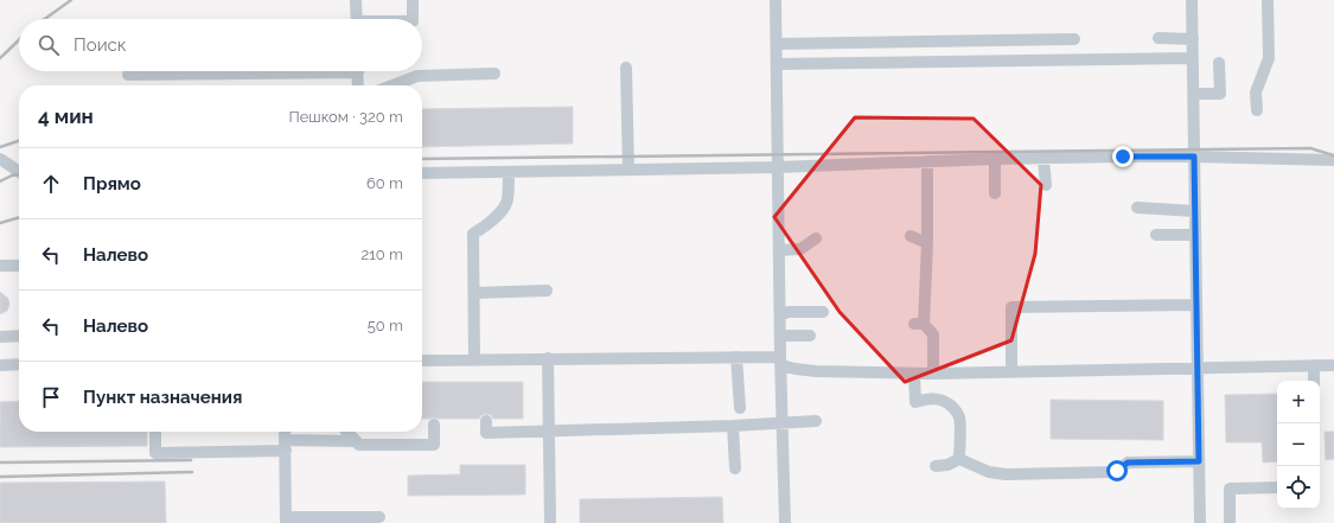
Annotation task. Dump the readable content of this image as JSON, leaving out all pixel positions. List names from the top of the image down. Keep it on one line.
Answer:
{"page":{"search":"Поиск","heading":["4 мин","Пешком · 320 m"],"list":[["Прямо","60 m"],["Налево","210 m"],["Налево","50 m"],"Пункт назначения"],"map_buttons":["+","−"]}}
